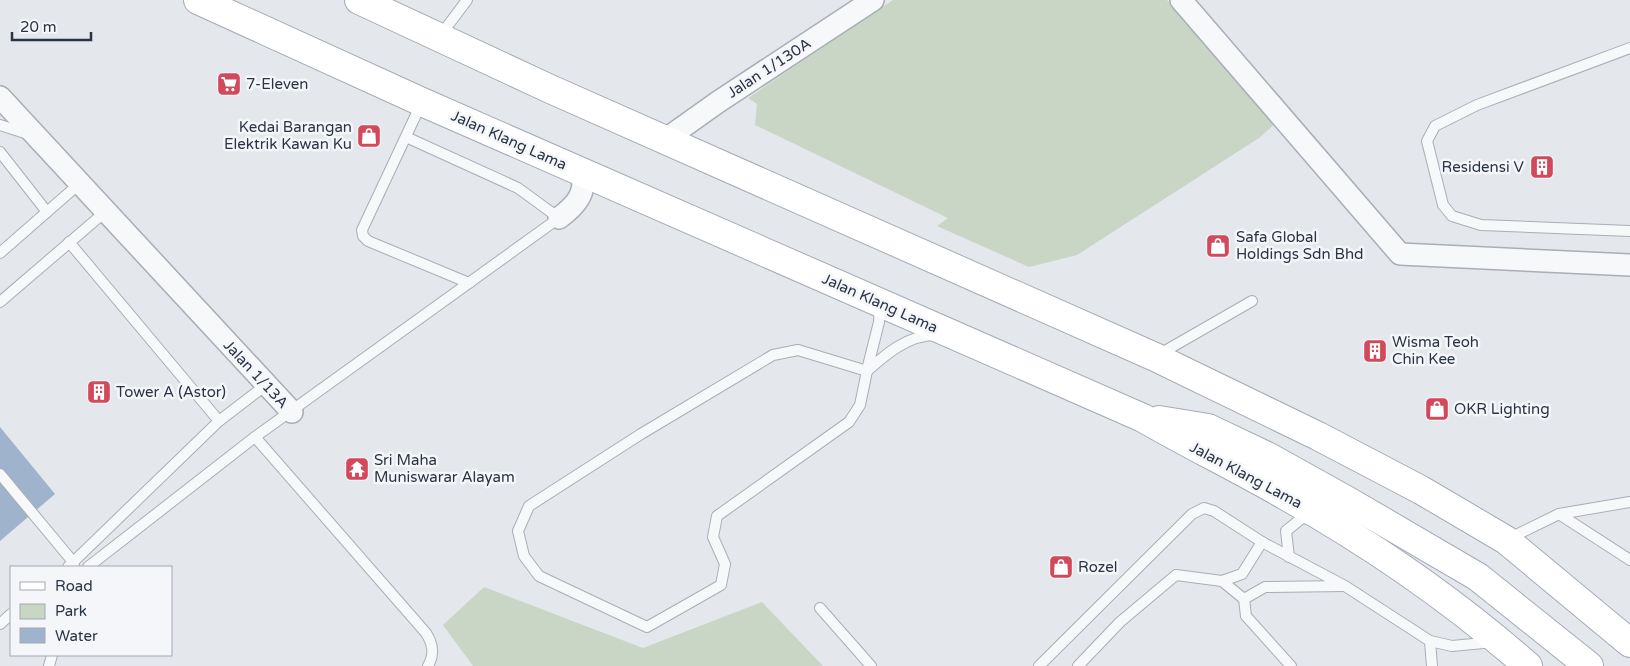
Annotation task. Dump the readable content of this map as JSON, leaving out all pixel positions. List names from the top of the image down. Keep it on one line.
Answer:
{"streets":{"main road":["Jalan Klang Lama"],"street":["Jalan 1/130A","Jalan 1/13A"]},"crossings":[["Jalan Klang Lama","Jalan 1/13A"]],"places":{"supermarket":["7-Eleven"],"shop":["Kedai Barangan Elektrik Kawan Ku","Safa Global Holdings Sdn Bhd","OKR Lighting","Rozel"],"building":["Residensi V","Wisma Teoh Chin Kee","Tower A (Astor)"],"temple":["Sri Maha Muniswarar Alayam"]},"legend":["Road","Park","Water"],"scale_bar":"20 m"}
